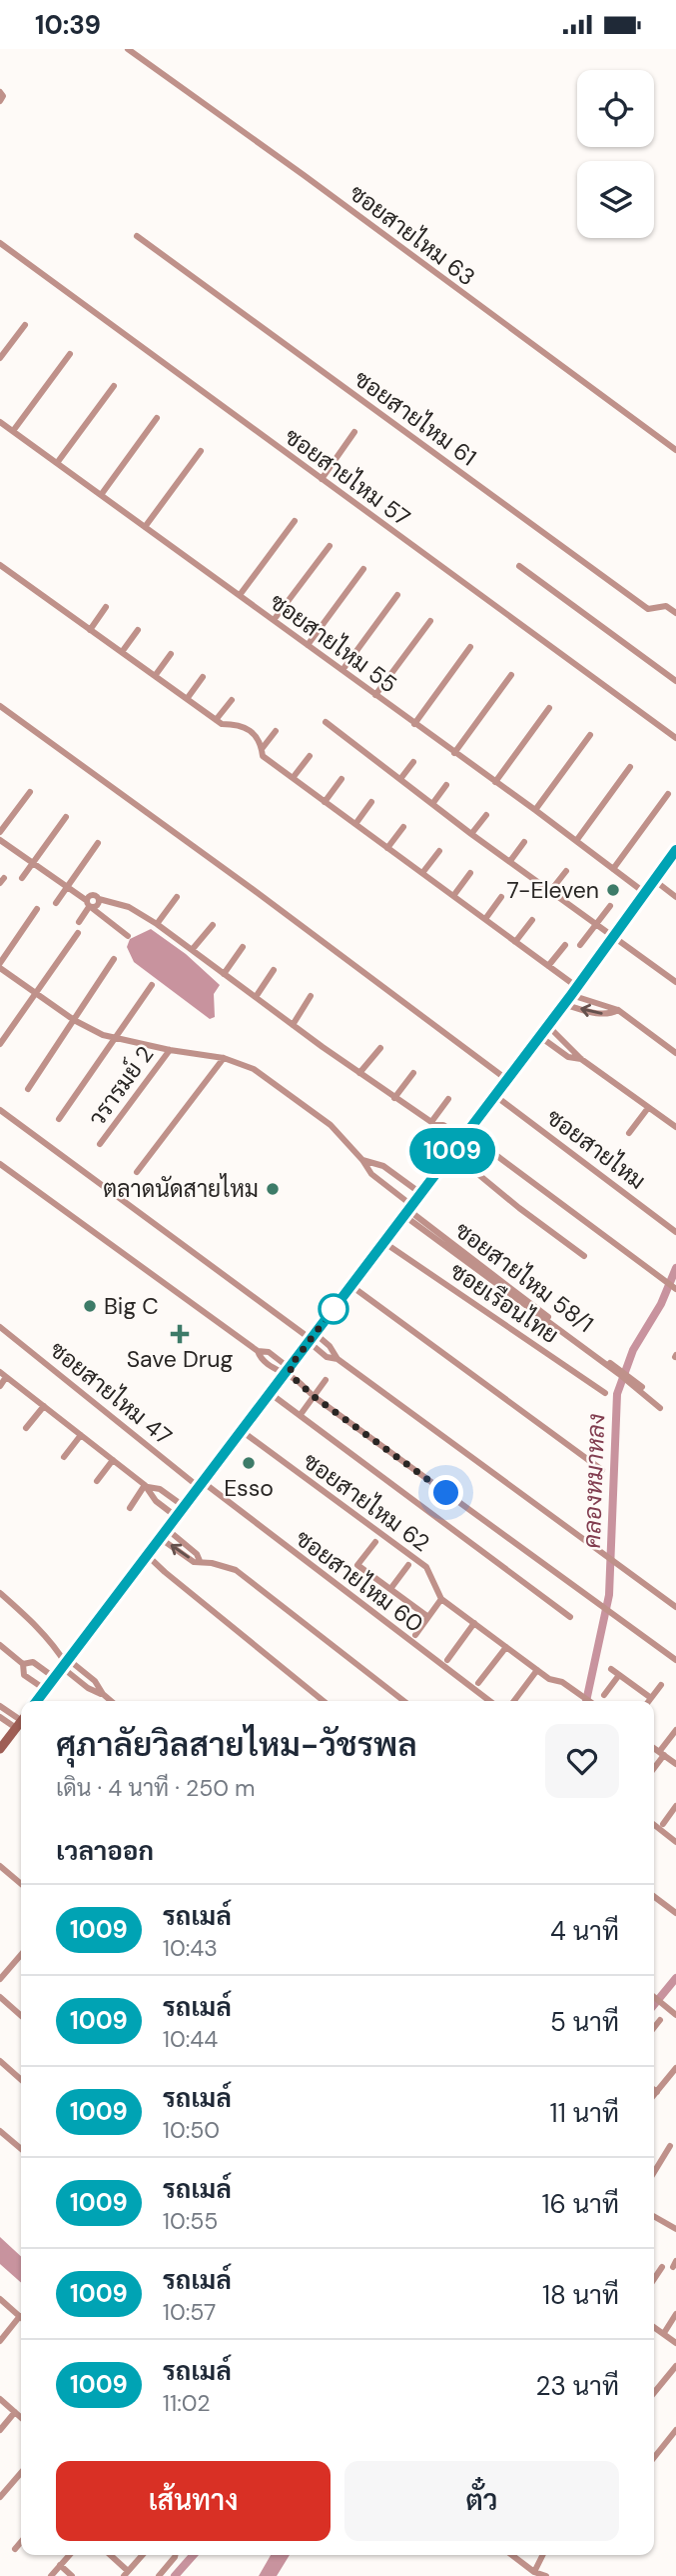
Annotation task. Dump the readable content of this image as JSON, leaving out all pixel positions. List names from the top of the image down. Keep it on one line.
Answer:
{"streets":{"street":["ซอยสายไหม 63","ซอยสายไหม 61","ซอยสายไหม 57","ซอยสายไหม 55","วรารมย์ 2","ซอยสายไหม","ซอยสายไหม 58/1","ซอยเรือนไทย","ซอยสายไหม 47","ซอยสายไหม 62","ซอยสายไหม 60"]},"crossings":[["วรารมย์ 2","ซอยสายไหม 58/1"],["ซอยสายไหม 47","ซอยสายไหม 60"]],"water":["คลองหมาหลง"],"places":{"other":["7-Eleven","ตลาดนัดสายไหม","Big C","Esso"],"health":["Save Drug"]},"lines":["bus line 1009"],"page":{"status":"10:39","on_map":"1009","heading":[["ศุภาลัยวิลสายไหม-วัชรพล","เดิน · 4 นาที · 250 m"],"เวลาออก"],"list":[{"mark":"1009","name":"รถเมล์","note":"10:43","value":"4 นาที"},{"mark":"1009","name":"รถเมล์","note":"10:44","value":"5 นาที"},{"mark":"1009","name":"รถเมล์","note":"10:50","value":"11 นาที"},{"mark":"1009","name":"รถเมล์","note":"10:55","value":"16 นาที"},{"mark":"1009","name":"รถเมล์","note":"10:57","value":"18 นาที"},{"mark":"1009","name":"รถเมล์","note":"11:02","value":"23 นาที"}],"buttons":["เส้นทาง","ตั๋ว"]}}
